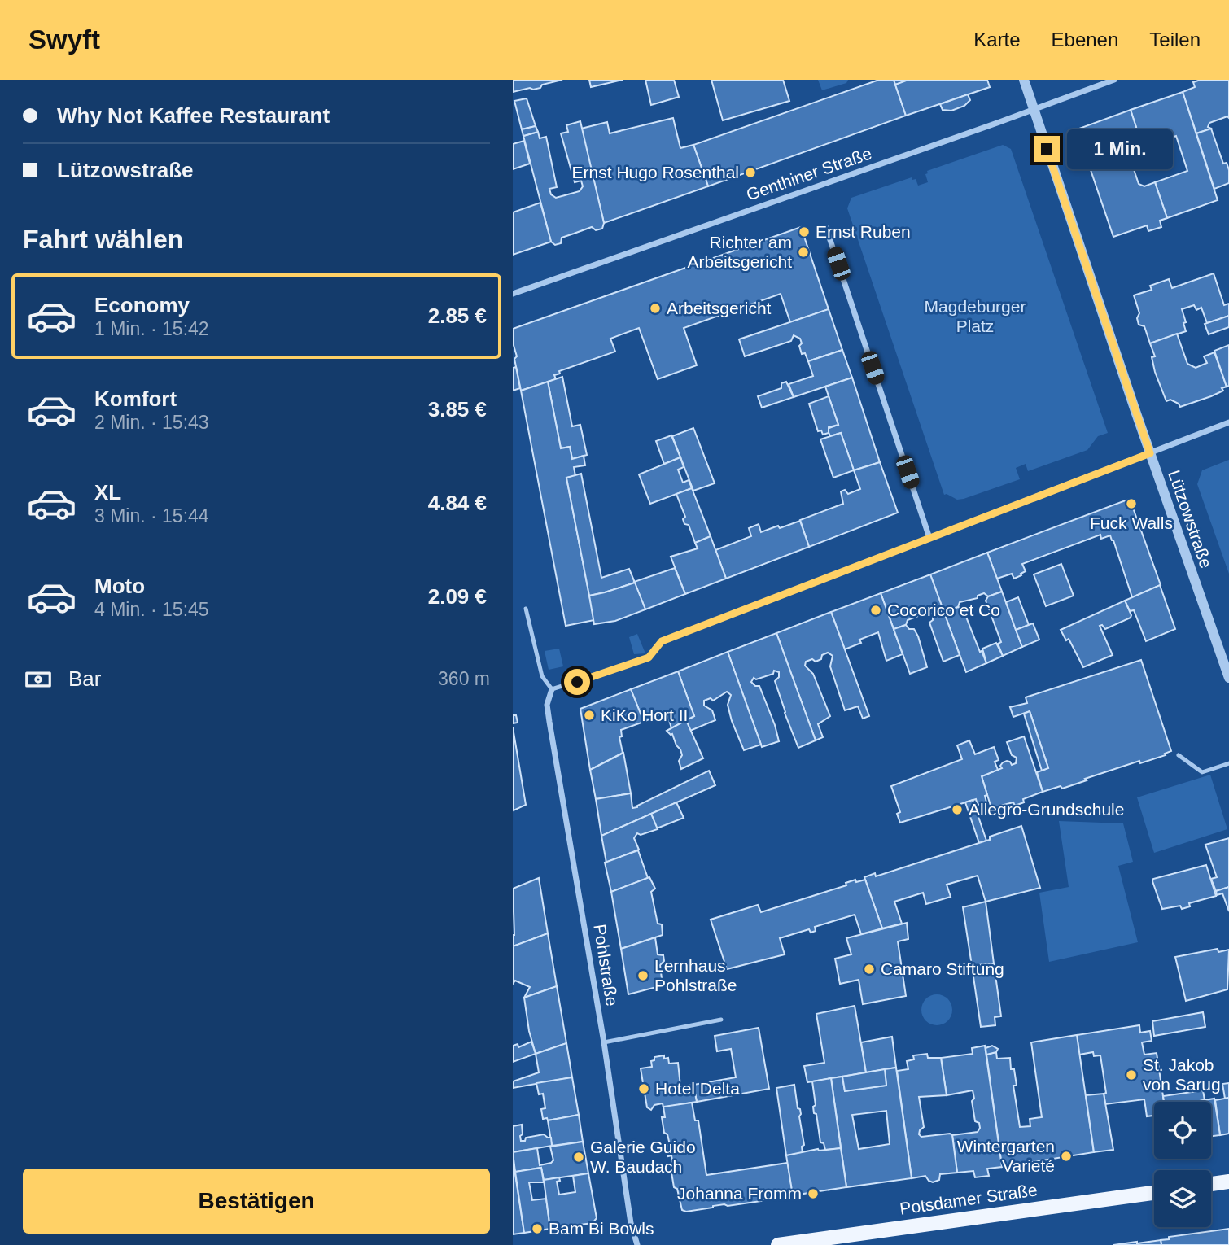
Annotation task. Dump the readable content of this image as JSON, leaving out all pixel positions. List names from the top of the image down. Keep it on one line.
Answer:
{"streets":{"main road":["Potsdamer Straße"],"street":["Genthiner Straße","Lützowstraße","Pohlstraße"]},"crossings":[["Genthiner Straße","Lützowstraße"]],"parks":["Magdeburger Platz"],"places":["Ernst Hugo Rosenthal","Ernst Ruben","Richter am Arbeitsgericht","Arbeitsgericht","Fuck Walls","Cocorico et Co","KiKo Hort II","Allegro-Grundschule","Camaro Stiftung","Lernhaus Pohlstraße","St. Jakob von Sarug","Hotel Delta","Wintergarten Varieté","Galerie Guido W. Baudach","Johanna Fromm","Bam Bi Bowls"],"page":{"header":"Swyft","nav":["Karte","Ebenen","Teilen"],"banner":["Why Not Kaffee Restaurant","Lützowstraße"],"bubble":"1 Min.","heading":"Fahrt wählen","list":[{"name":"Economy","note":"1 Min. · 15:42","value":"2.85 €"},{"name":"Komfort","note":"2 Min. · 15:43","value":"3.85 €"},{"name":"XL","note":"3 Min. · 15:44","value":"4.84 €"},{"name":"Moto","note":"4 Min. · 15:45","value":"2.09 €"}],"pay":["Bar","360 m"],"buttons":"Bestätigen"}}
